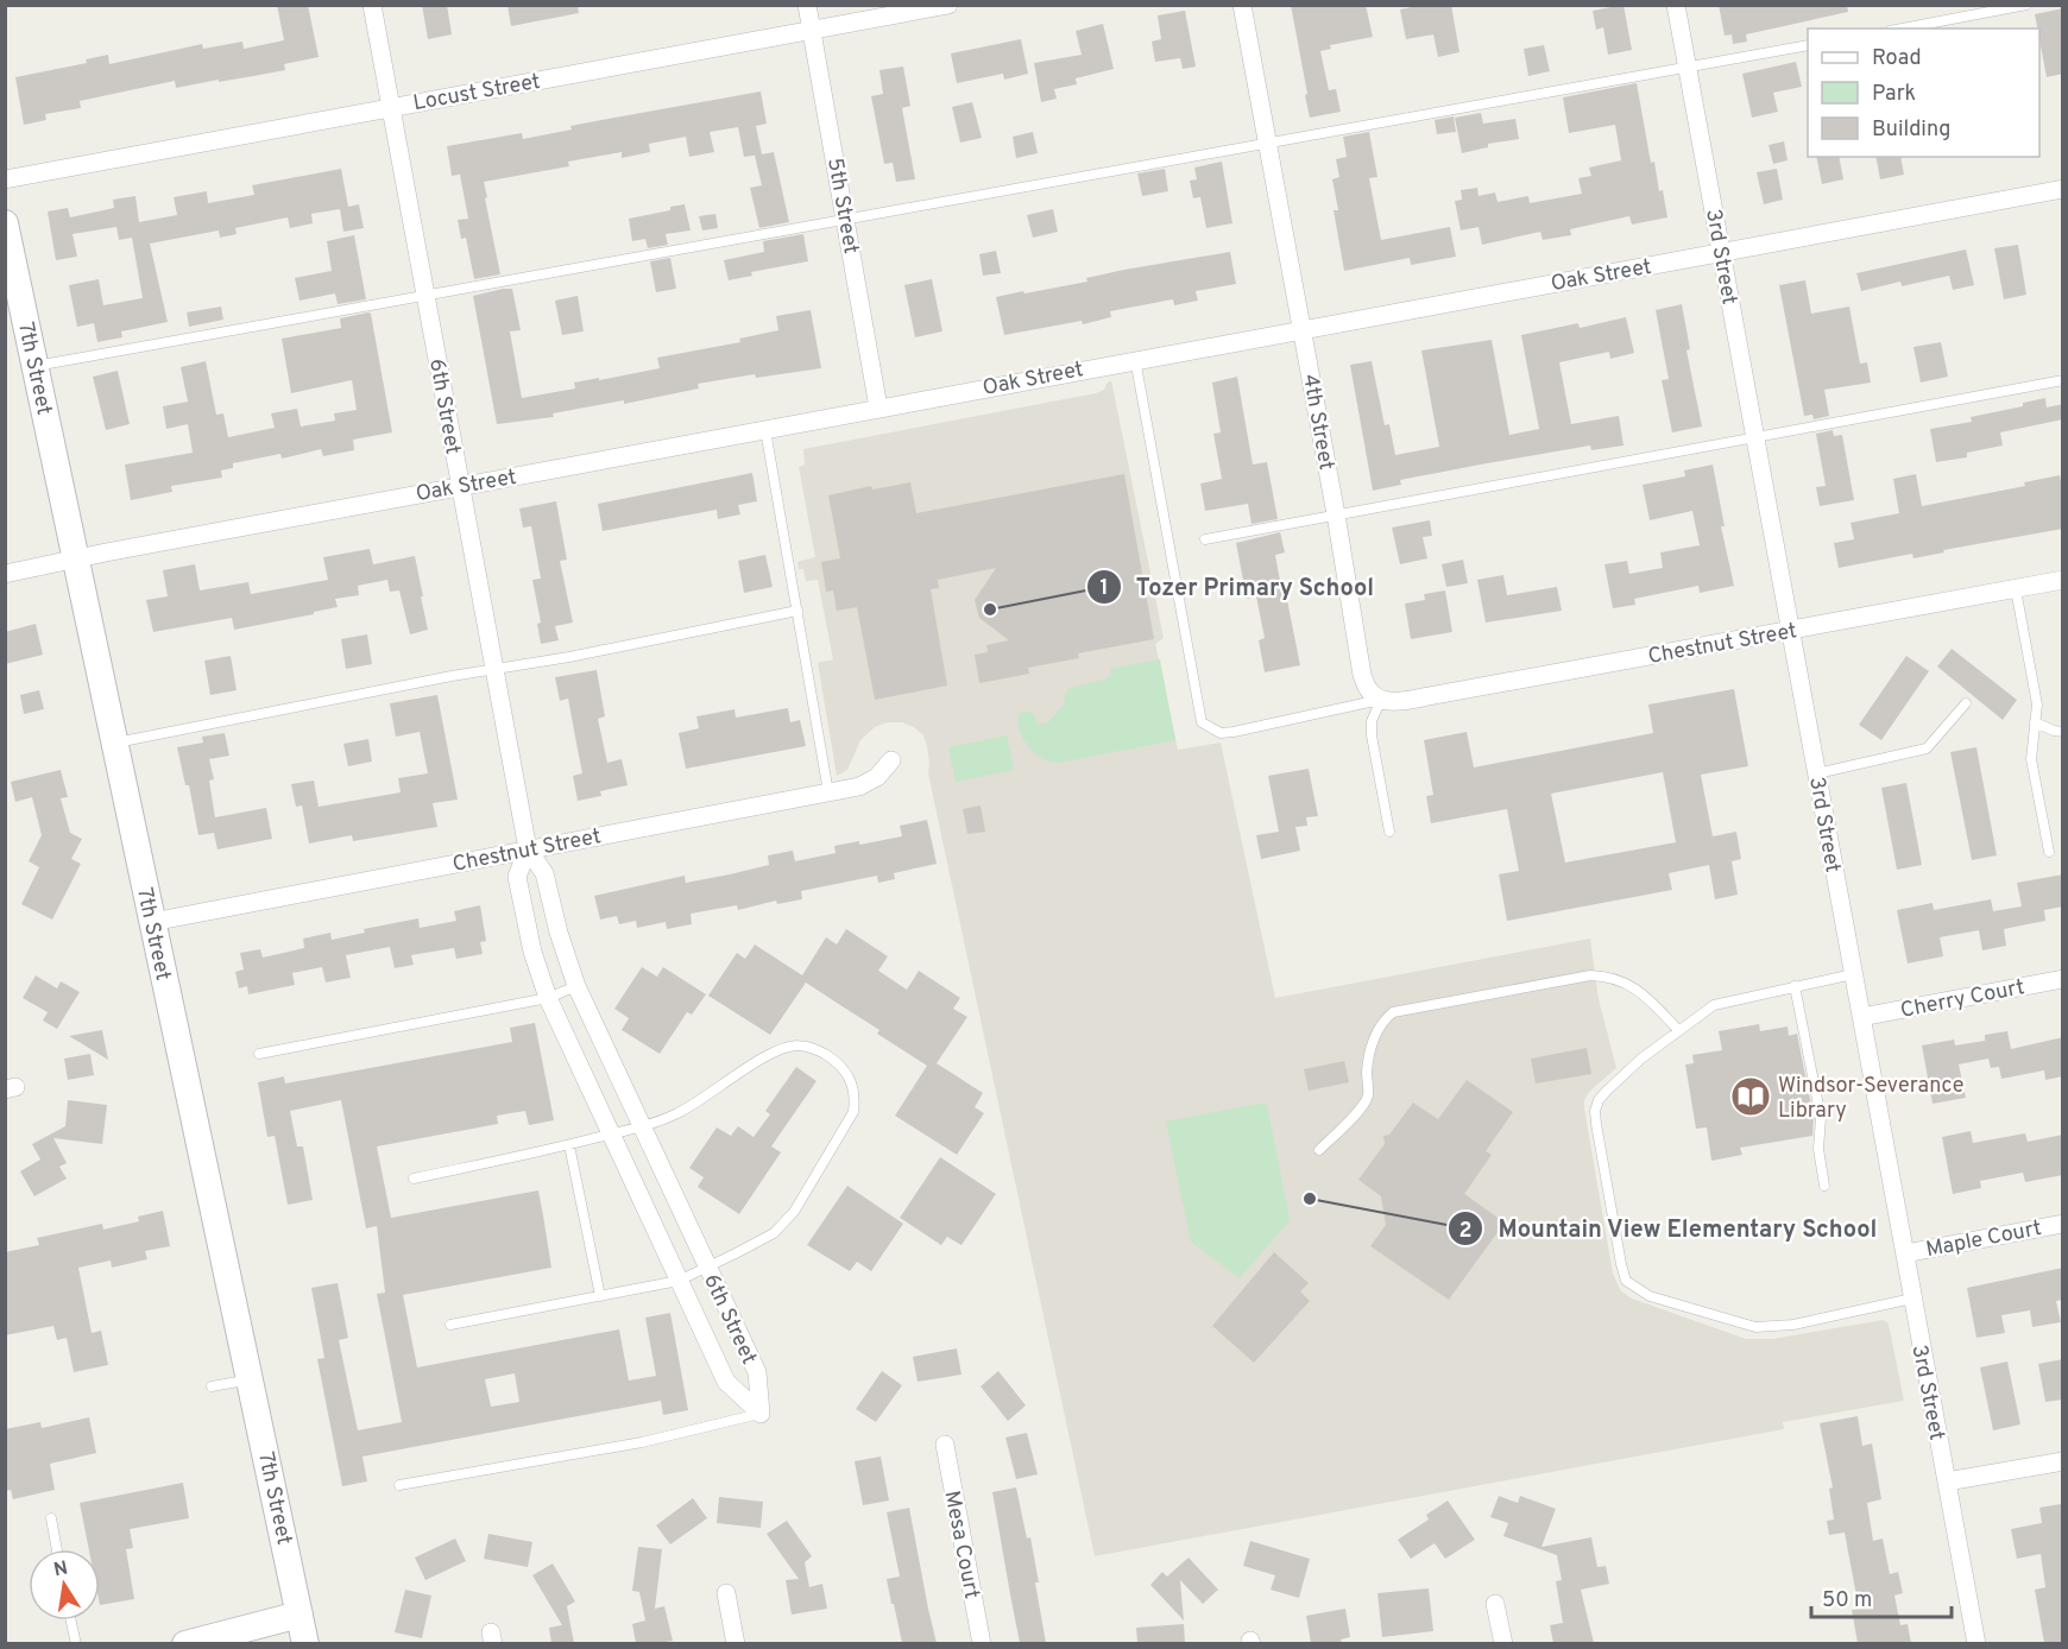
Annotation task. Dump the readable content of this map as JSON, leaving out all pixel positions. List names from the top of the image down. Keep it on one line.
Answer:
{"streets":{"street":["Locust Street","5th Street","3rd Street","Oak Street","7th Street","6th Street","4th Street","Chestnut Street","Cherry Court","Maple Court","Mesa Court"]},"crossings":[["Locust Street","5th Street"],["Locust Street","6th Street"],["5th Street","Oak Street"],["3rd Street","Oak Street"],["3rd Street","Chestnut Street"],["3rd Street","Cherry Court"],["3rd Street","Maple Court"],["Oak Street","7th Street"],["Oak Street","6th Street"],["Oak Street","4th Street"],["7th Street","Chestnut Street"],["6th Street","Chestnut Street"],["4th Street","Chestnut Street"]],"places":{"other":["Tozer Primary School","Mountain View Elementary School"],"library":["Windsor-Severance Library"]},"legend":["Road","Park","Building"],"scale_bar":"50 m","north":"top"}
